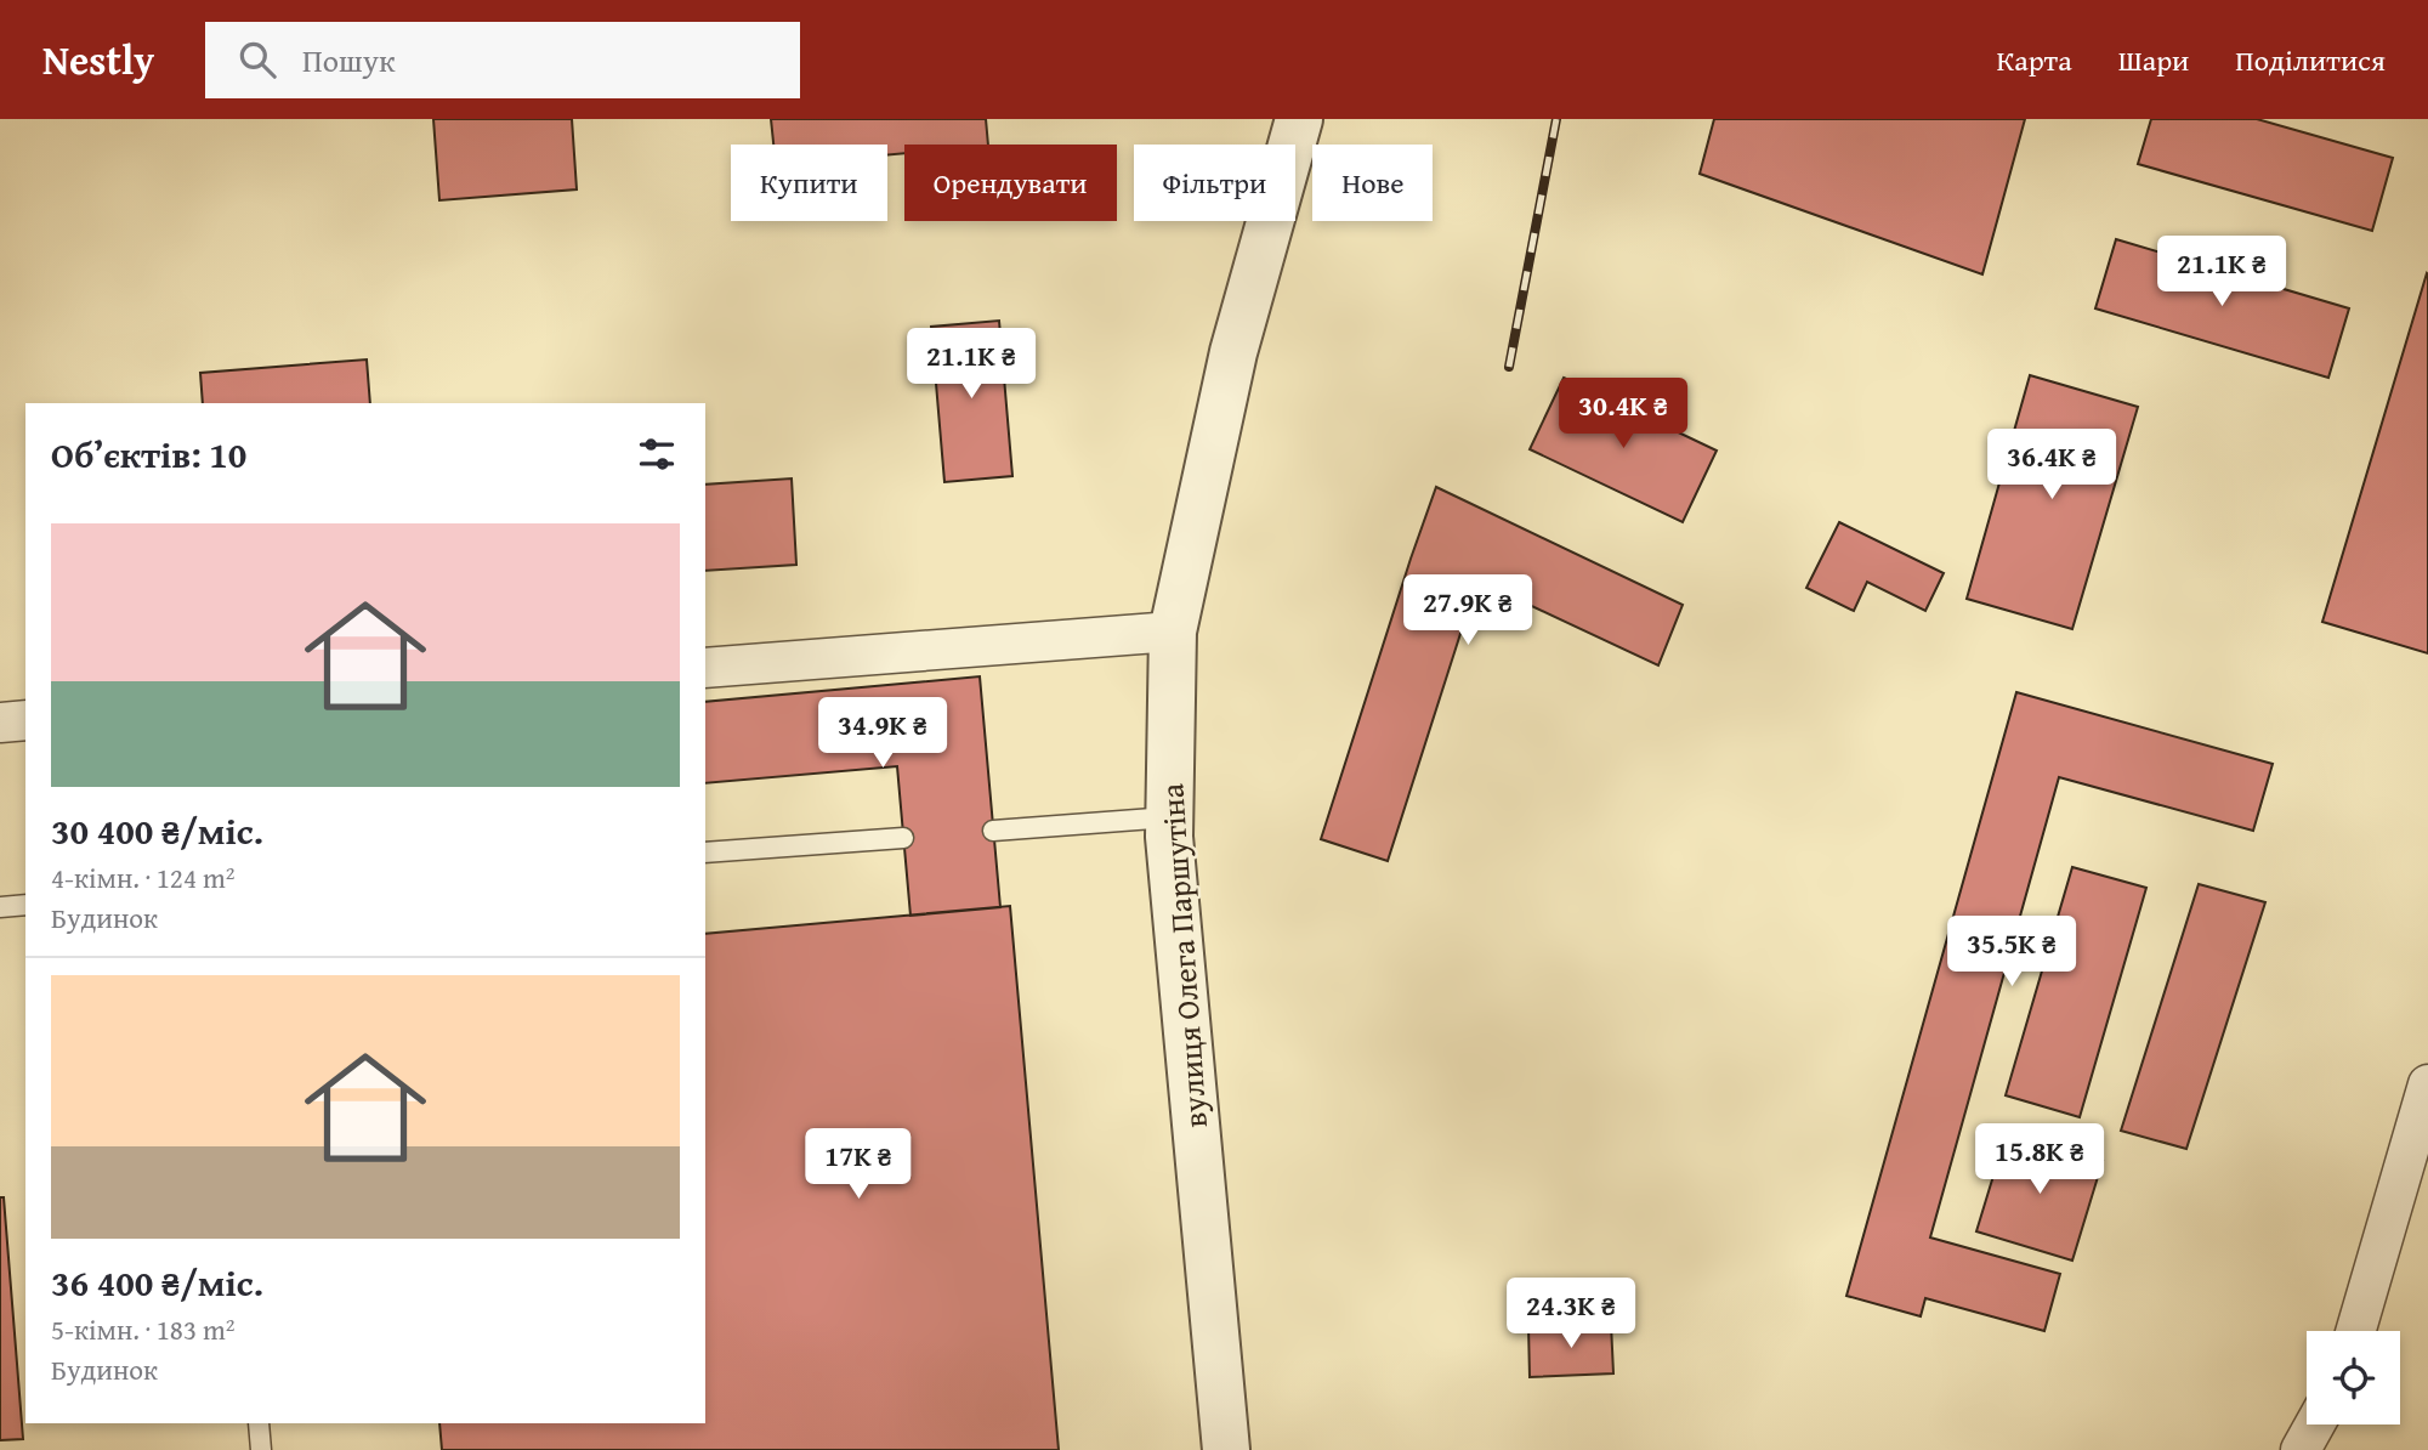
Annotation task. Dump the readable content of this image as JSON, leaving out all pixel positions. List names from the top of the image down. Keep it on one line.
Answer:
{"streets":{"street":["вулиця Олега Паршутіна"]},"page":{"header":"Nestly","search":"Пошук","nav":["Карта","Шари","Поділитися"],"chip":["Купити","Орендувати","Фільтри","Нове"],"price":["21.1K ₴","21.1K ₴","30.4K ₴","36.4K ₴","27.9K ₴","34.9K ₴","35.5K ₴","15.8K ₴","17K ₴","24.3K ₴"],"heading":"Об’єктів: 10","list":[{"name":"30 400 ₴/міс.","note":"4-кімн. · 124 m² · Будинок"},{"name":"36 400 ₴/міс.","note":"5-кімн. · 183 m² · Будинок"}]}}
